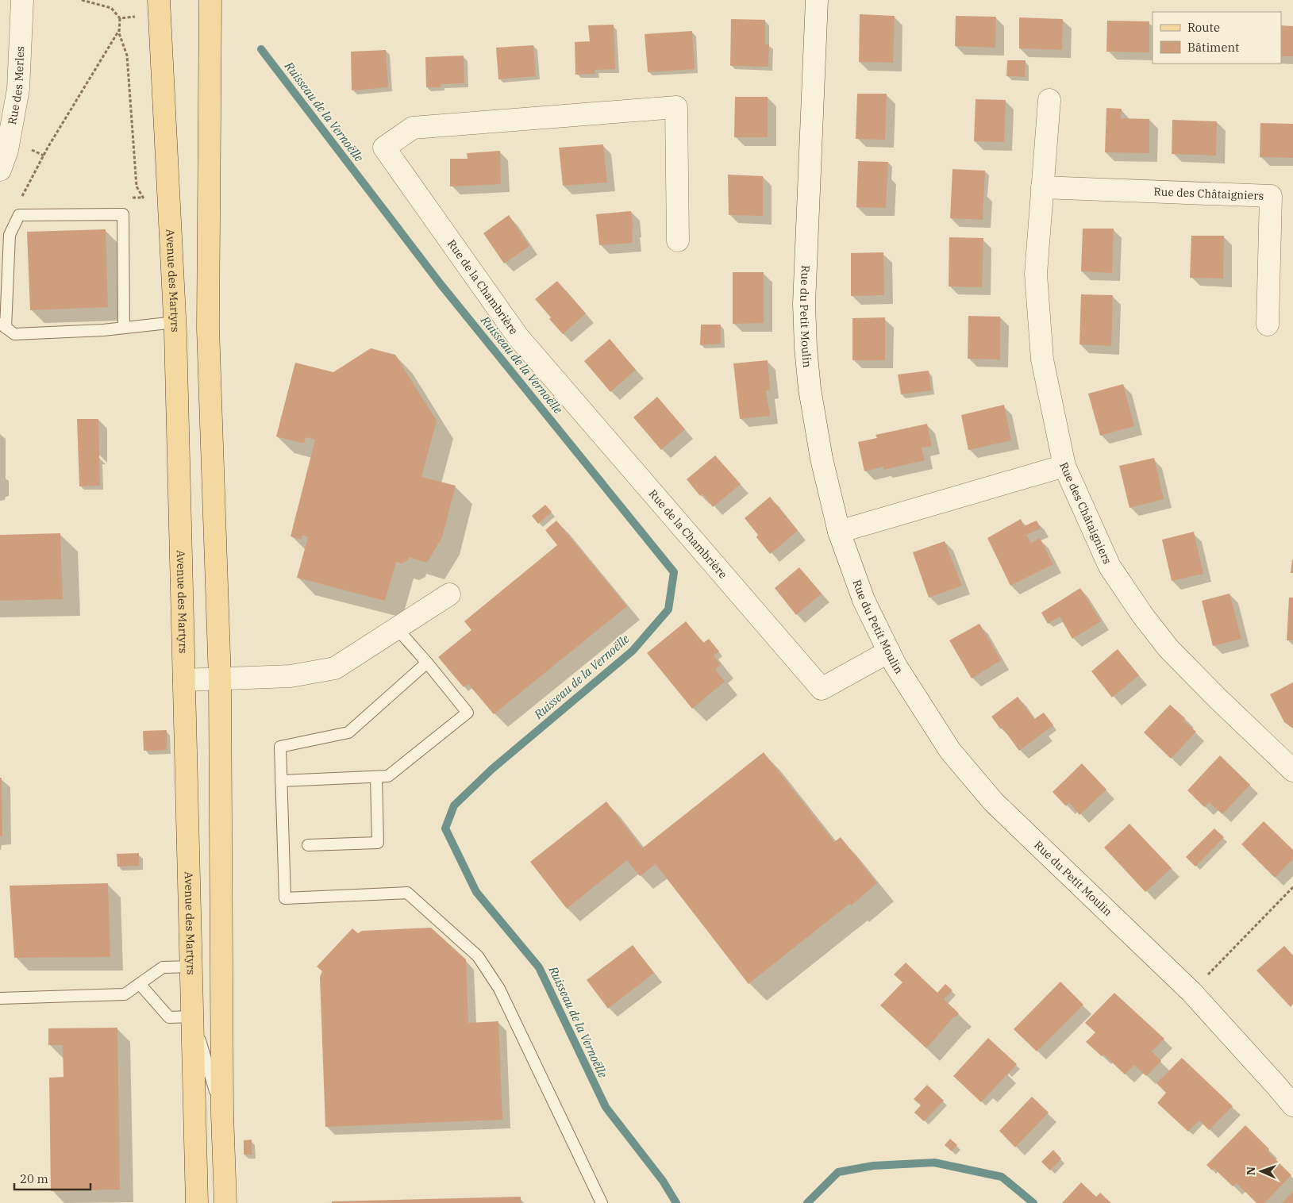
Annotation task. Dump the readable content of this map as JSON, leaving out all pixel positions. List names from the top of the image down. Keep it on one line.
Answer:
{"streets":{"main road":["Avenue des Martyrs"],"street":["Rue des Merles","Rue des Châtaigniers","Rue de la Chambrière","Rue du Petit Moulin"]},"crossings":[["Rue de la Chambrière","Rue du Petit Moulin"]],"water":["Ruisseau de la Vernoëlle"],"legend":["Route","Bâtiment"],"scale_bar":"20 m","north":"left"}
